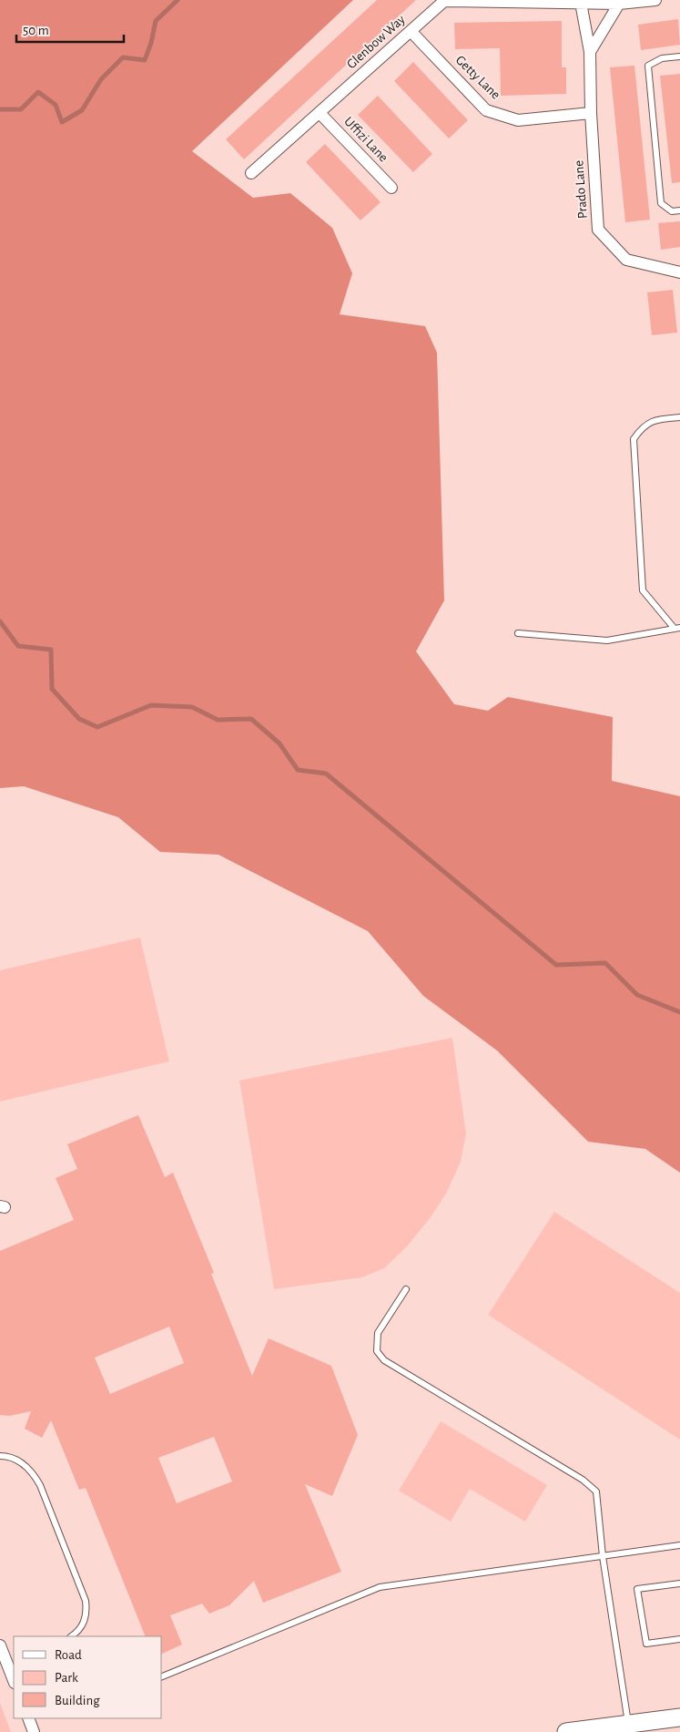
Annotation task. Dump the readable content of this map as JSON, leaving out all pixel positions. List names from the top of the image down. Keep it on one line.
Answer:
{"streets":{"street":["Glenbow Way","Getty Lane","Uffizi Lane","Prado Lane"]},"crossings":[["Glenbow Way","Getty Lane"],["Glenbow Way","Uffizi Lane"],["Glenbow Way","Prado Lane"],["Getty Lane","Prado Lane"]],"legend":["Road","Park","Building"],"scale_bar":"50 m"}
